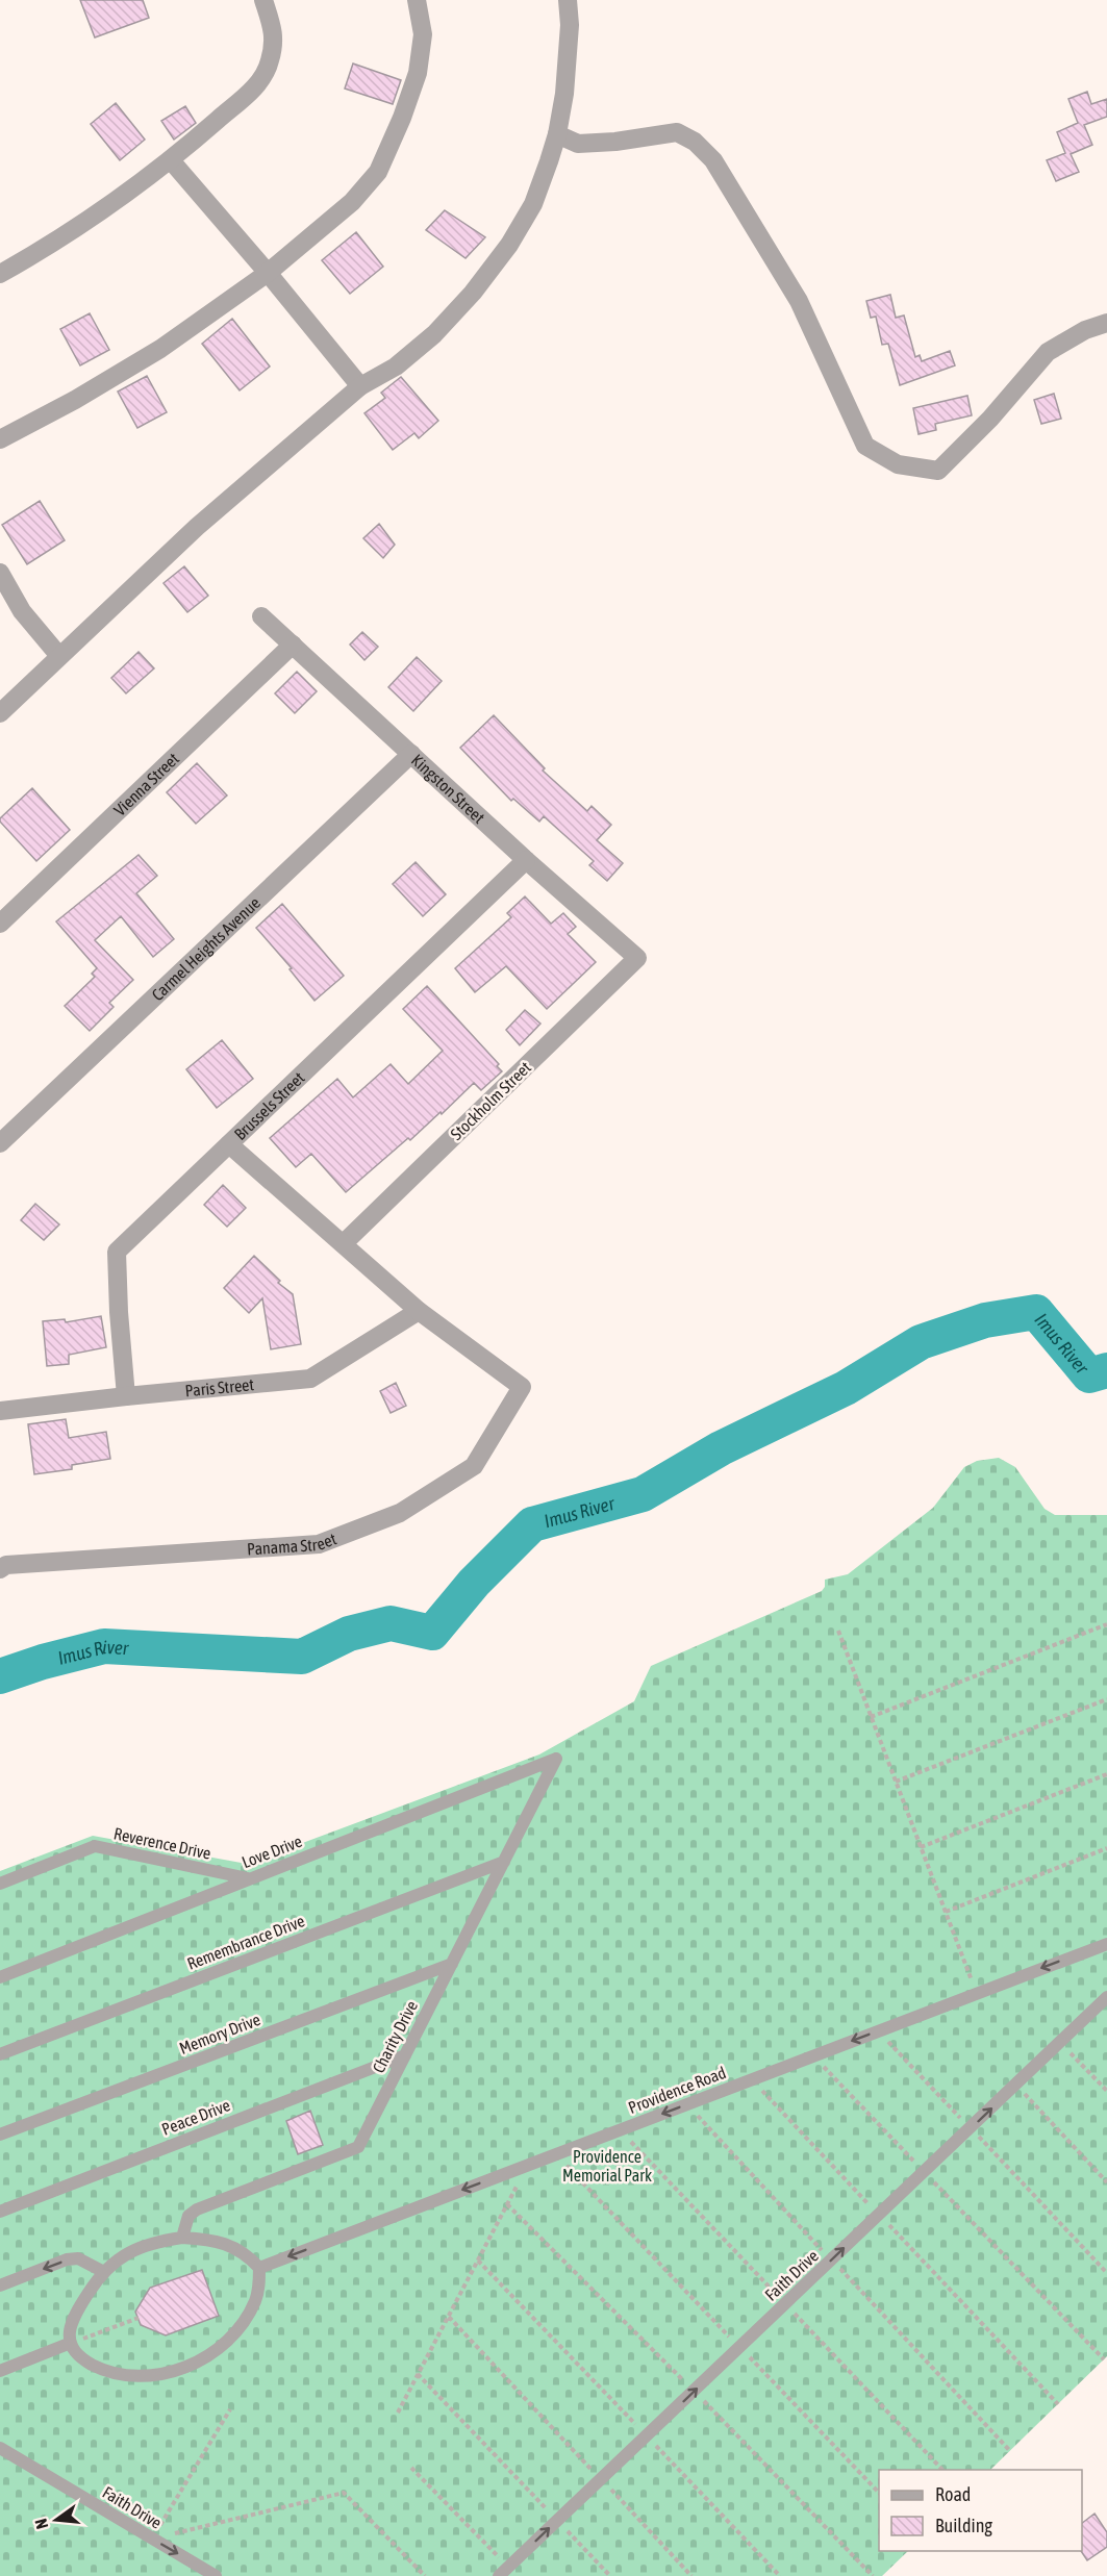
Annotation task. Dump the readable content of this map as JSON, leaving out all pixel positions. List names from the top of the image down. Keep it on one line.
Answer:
{"streets":{"street":["Vienna Street","Kingston Street","Carmel Heights Avenue","Stockholm Street","Brussels Street","Paris Street","Panama Street"],"lane":["Reverence Drive","Love Drive","Remembrance Drive","Memory Drive","Charity Drive","Providence Road","Peace Drive","Faith Drive"]},"crossings":[["Vienna Street","Kingston Street"],["Kingston Street","Carmel Heights Avenue"],["Kingston Street","Stockholm Street"],["Kingston Street","Brussels Street"],["Brussels Street","Paris Street"],["Paris Street","Panama Street"],["Reverence Drive","Love Drive"],["Love Drive","Charity Drive"],["Remembrance Drive","Charity Drive"],["Memory Drive","Charity Drive"],["Charity Drive","Providence Road"],["Charity Drive","Peace Drive"]],"one_way":["Providence Road"],"water":["Imus River"],"parks":["Providence Memorial Park"],"legend":["Road","Building"],"north":"left"}
